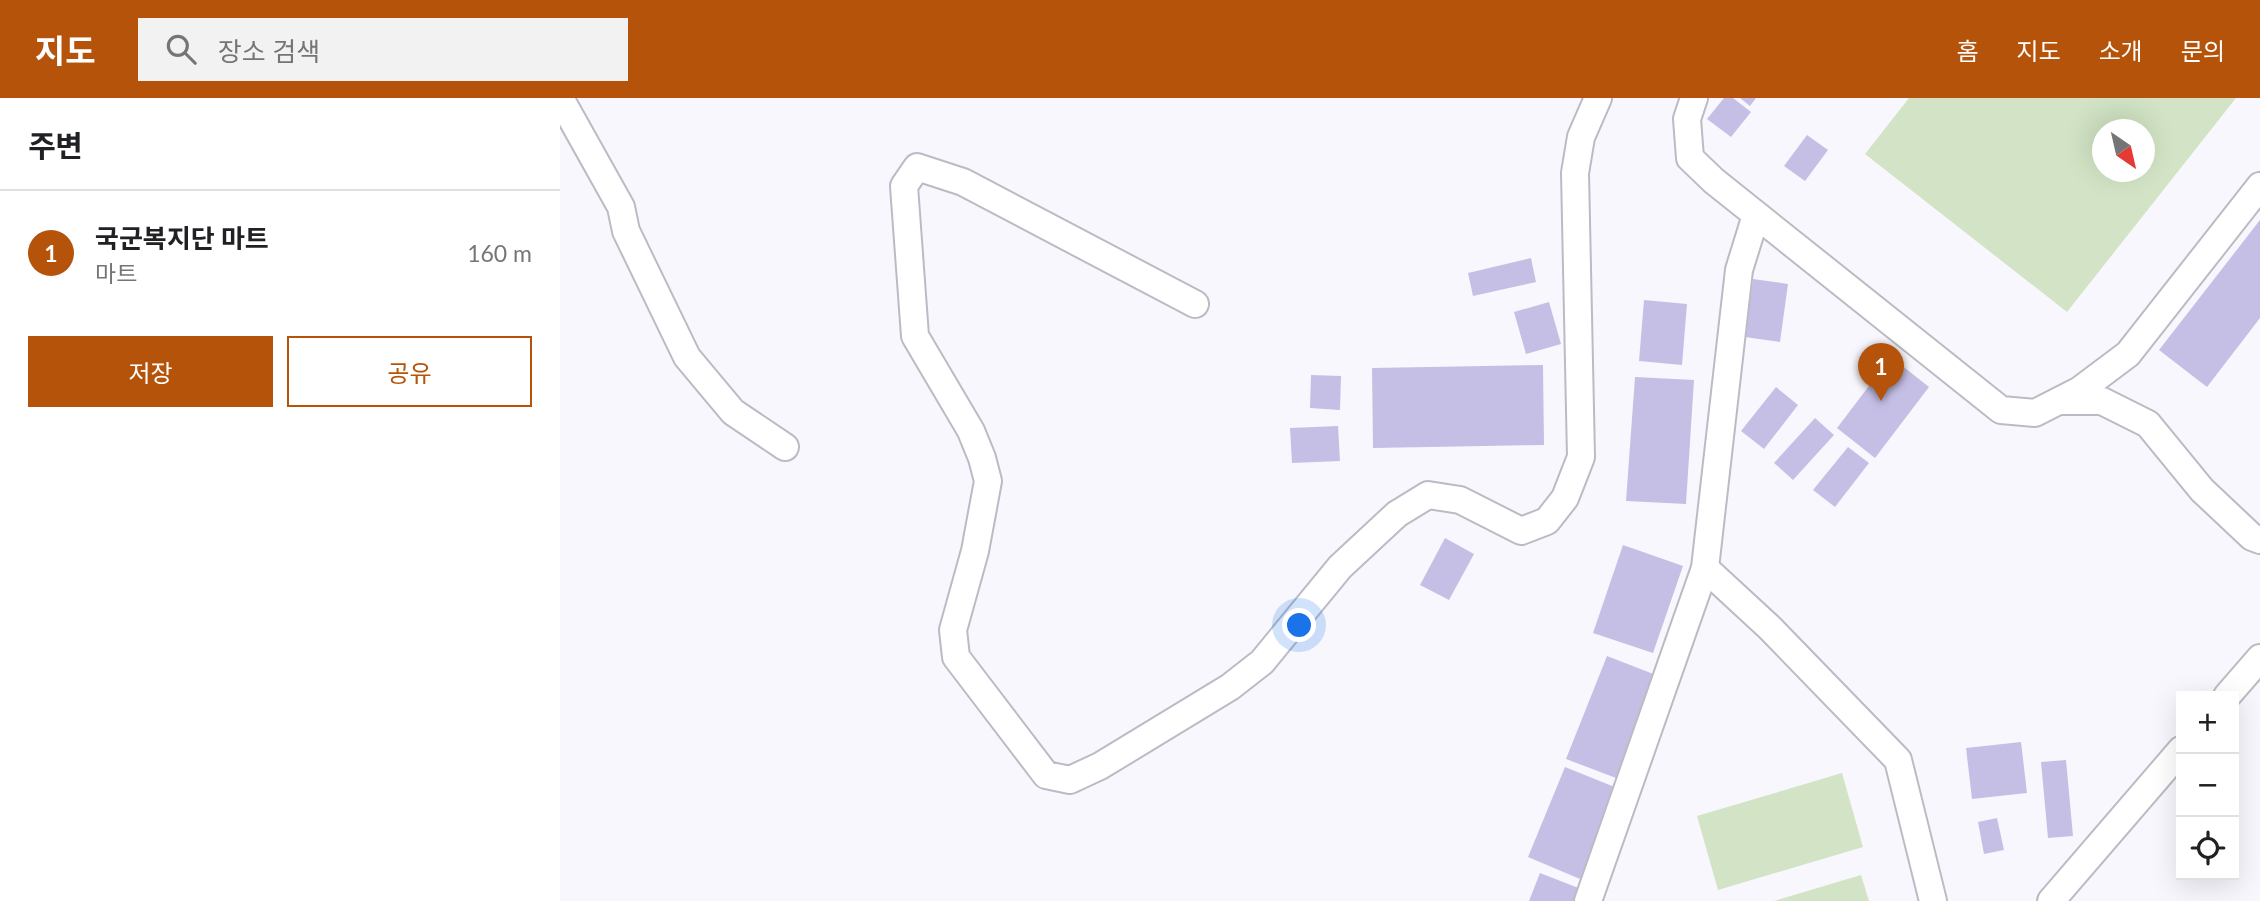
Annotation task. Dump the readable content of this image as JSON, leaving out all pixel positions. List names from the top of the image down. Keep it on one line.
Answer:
{"north":"bottom right","page":{"header":"지도","search":"장소 검색","nav":["홈","지도","소개","문의"],"heading":"주변","list":[{"mark":"1","name":"국군복지단 마트","note":"마트","value":"160 m"}],"buttons":["저장","공유"],"pins":"1","map_buttons":["+","−"]}}
